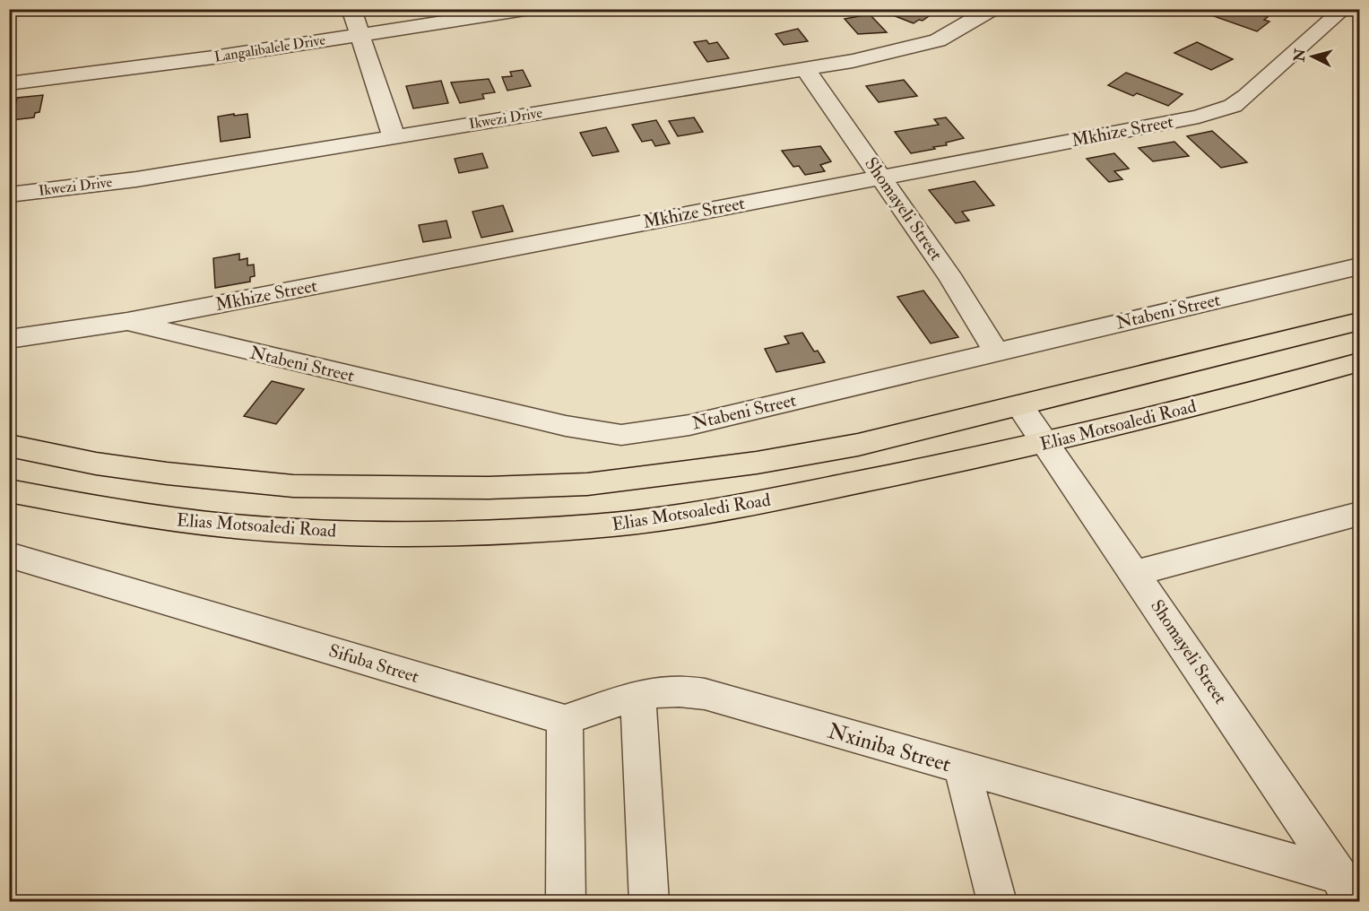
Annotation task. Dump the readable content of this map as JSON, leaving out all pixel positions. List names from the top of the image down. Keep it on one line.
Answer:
{"streets":{"main road":["Elias Motsoaledi Road"],"street":["Langalibalele Drive","Ikwezi Drive","Mkhize Street","Shomayeli Street","Ntabeni Street","Sifuba Street","Nxiniba Street"]},"crossings":[["Ikwezi Drive","Shomayeli Street"],["Mkhize Street","Shomayeli Street"],["Mkhize Street","Ntabeni Street"],["Shomayeli Street","Ntabeni Street"],["Shomayeli Street","Elias Motsoaledi Road"],["Shomayeli Street","Nxiniba Street"],["Sifuba Street","Nxiniba Street"]],"north":"left"}
